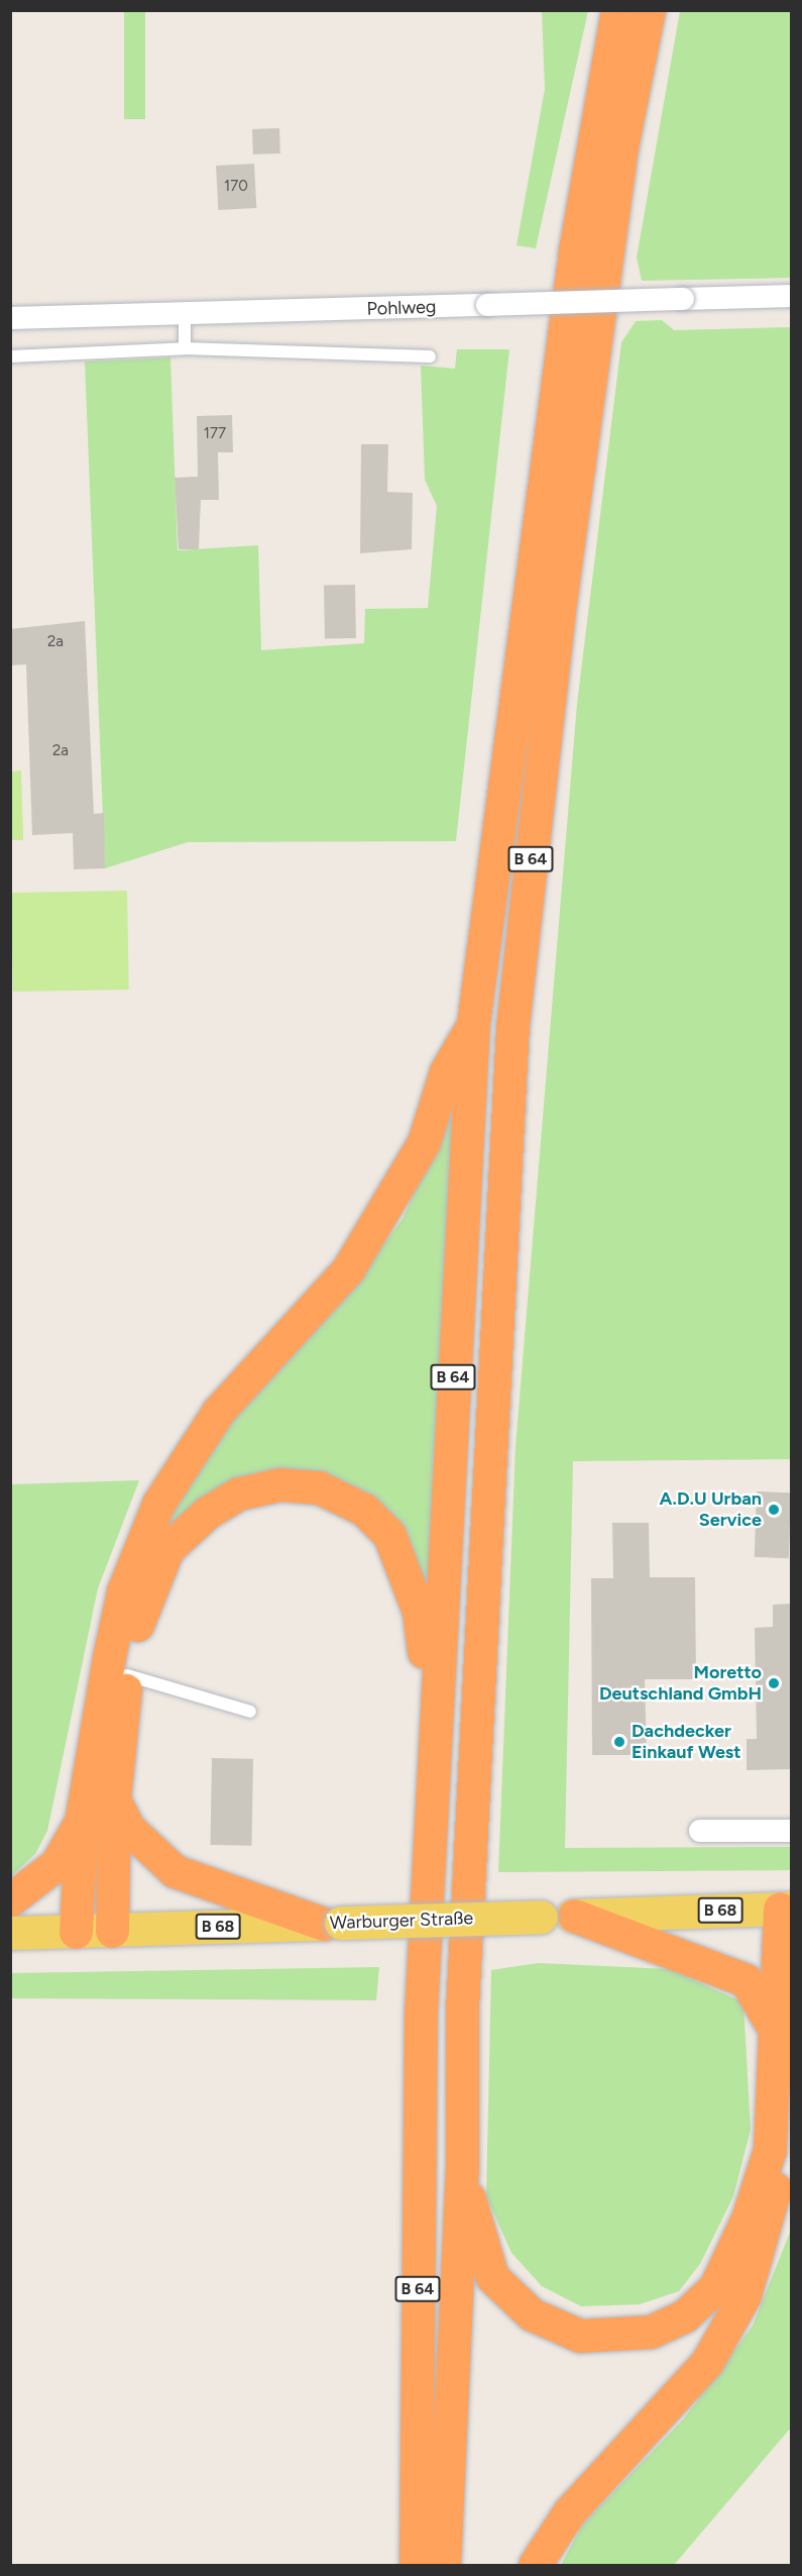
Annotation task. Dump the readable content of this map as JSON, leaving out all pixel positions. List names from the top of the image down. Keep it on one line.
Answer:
{"streets":{"highway":["B 64"],"main road":["B 68","Warburger Straße"],"street":["Pohlweg"]},"places":["A.D.U Urban Service","Moretto Deutschland GmbH","Dachdecker Einkauf West"],"house_numbers":["170","177","2a","2a"]}
